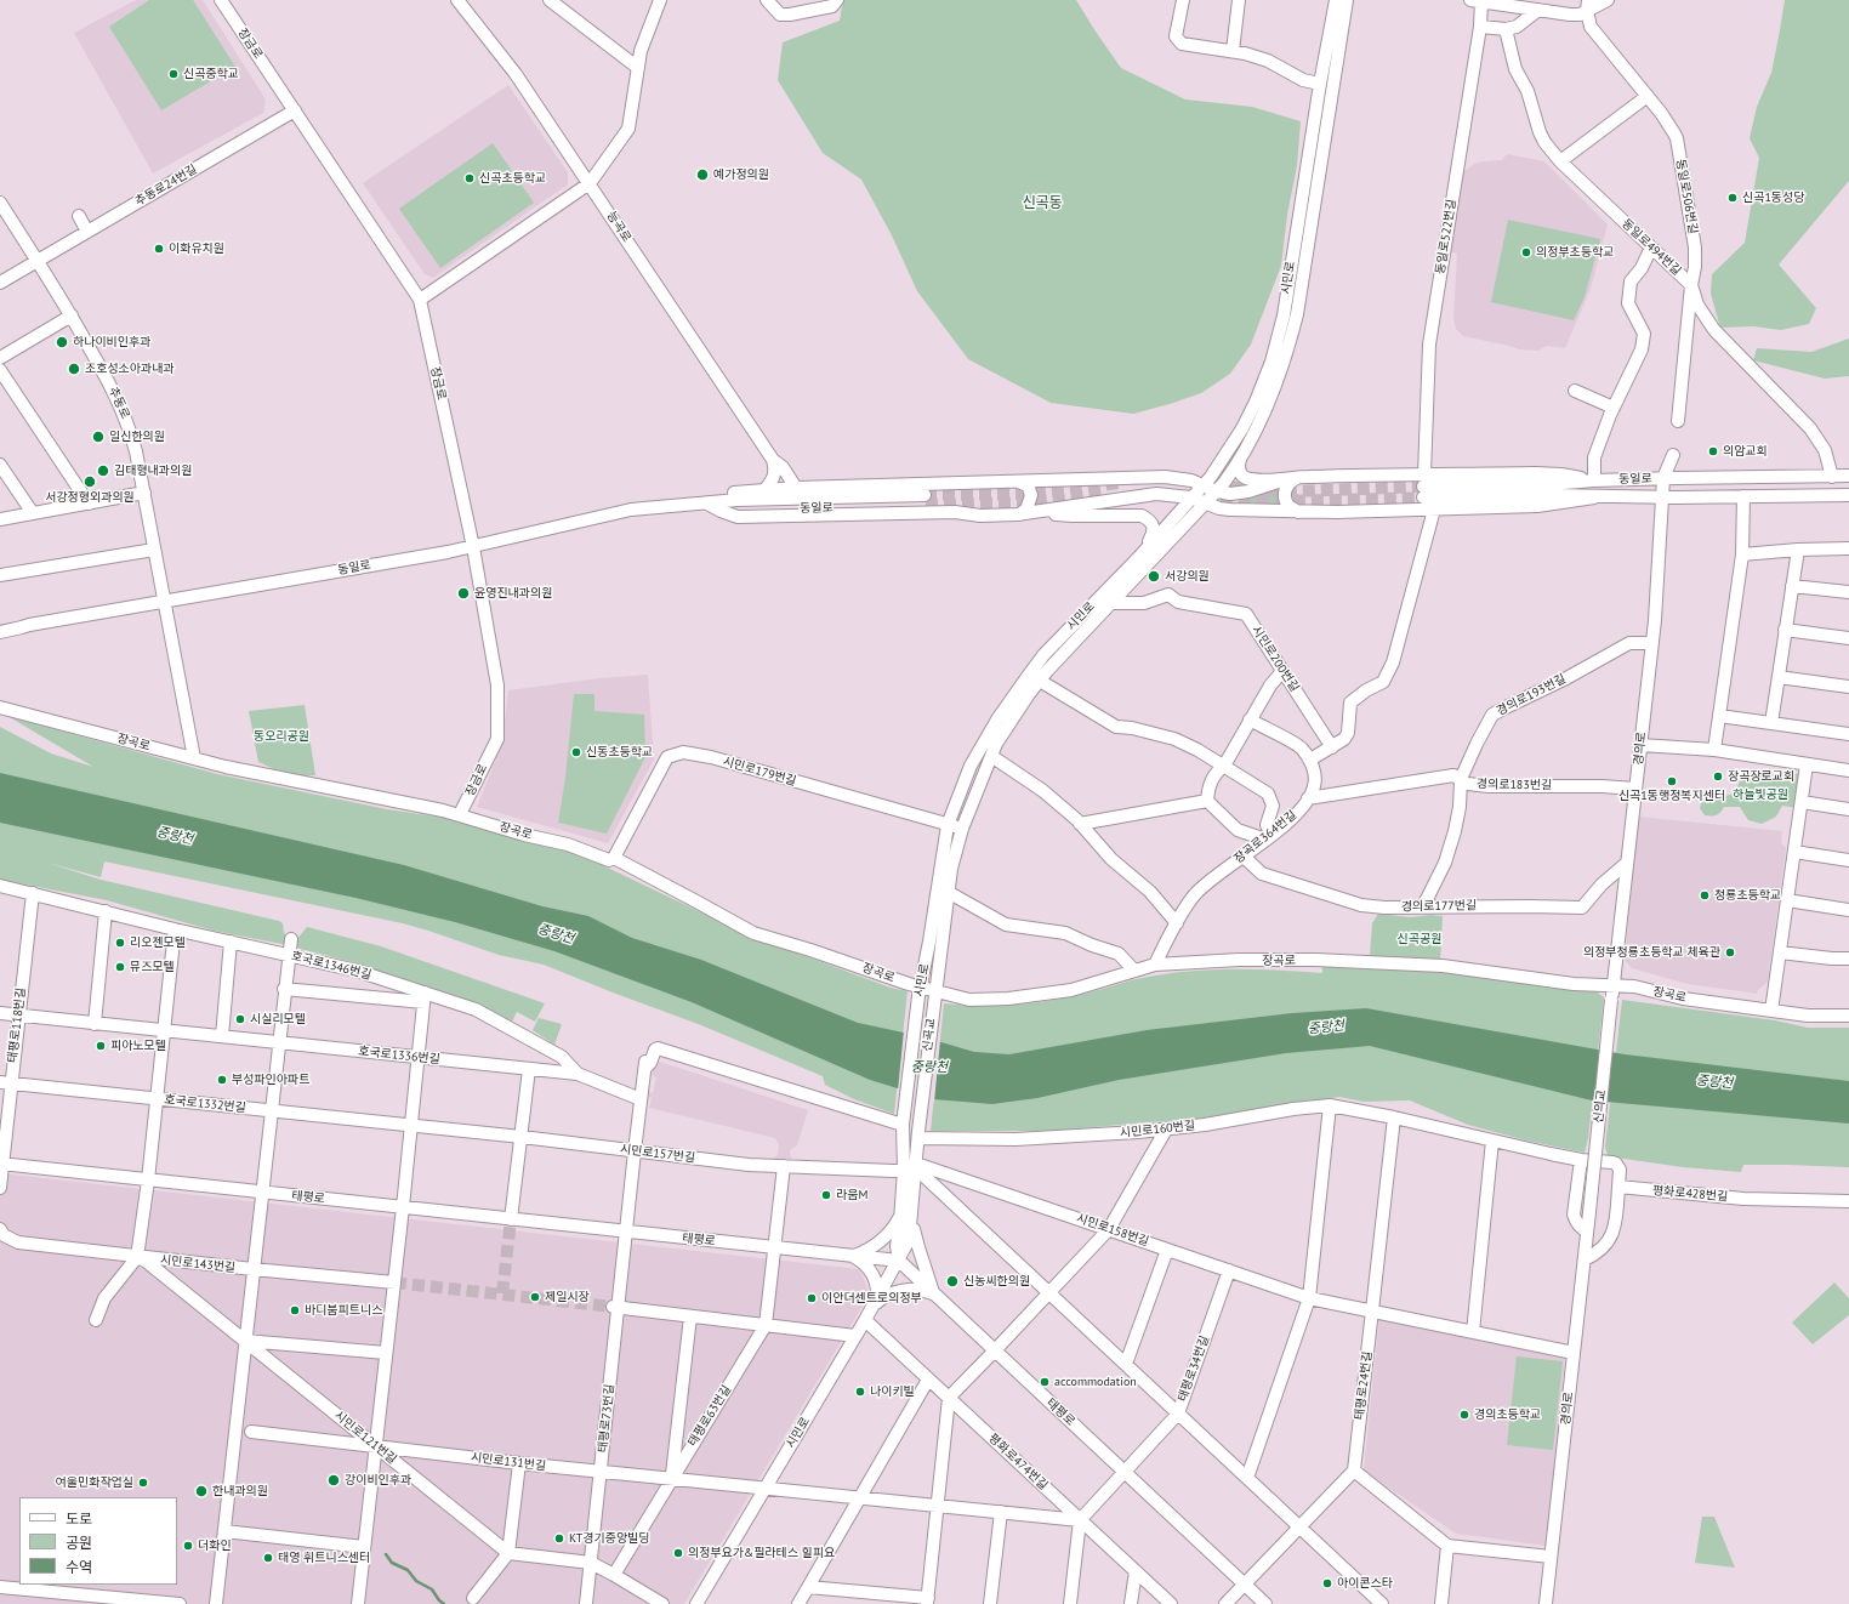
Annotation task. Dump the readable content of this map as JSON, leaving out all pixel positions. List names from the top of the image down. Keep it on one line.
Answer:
{"streets":{"street":["장금로","추동로24번길","동일로506번길","능곡로","동일로522번길","동일로494번길","시민로","추동로","동일로","시민로200번길","경의로193번길","장곡로","경의로","시민로179번길","경의로183번길","장곡로364번길","경의로177번길","호국로1346번길","태평로118번길","신곡교","호국로1336번길","호국로1332번길","신의교","시민로160번길","시민로157번길","평화로428번길","태평로","시민로158번길","시민로143번길","태평로34번길","태평로24번길","태평로63번길","태평로73번길","시민로121번길","시민로131번길","평화로474번길"]},"crossings":[["장금로","추동로24번길"],["장금로","동일로"],["장금로","장곡로"],["추동로24번길","추동로"],["동일로506번길","동일로494번길"],["동일로522번길","동일로"],["동일로494번길","동일로"],["시민로","시민로200번길"],["시민로","장곡로"],["시민로","시민로179번길"],["시민로","신곡교"],["시민로","시민로160번길"],["시민로","시민로157번길"],["시민로","태평로"],["시민로","시민로158번길"],["시민로","태평로73번길"],["시민로","시민로131번길"],["시민로","평화로474번길"],["추동로","동일로"],["추동로","장곡로"],["동일로","경의로"],["경의로193번길","경의로"],["경의로193번길","경의로183번길"],["경의로193번길","경의로177번길"],["장곡로","경의로"],["장곡로","시민로179번길"],["장곡로","장곡로364번길"],["장곡로","신곡교"],["경의로","경의로183번길"],["경의로","경의로177번길"],["경의로","신의교"],["경의로","시민로158번길"],["경의로183번길","장곡로364번길"],["장곡로364번길","경의로177번길"],["호국로1346번길","태평로118번길"],["호국로1346번길","호국로1336번길"],["호국로1346번길","태평로73번길"],["태평로118번길","호국로1336번길"],["태평로118번길","호국로1332번길"],["태평로118번길","태평로"],["신곡교","시민로160번길"],["호국로1332번길","시민로157번길"],["시민로160번길","평화로428번길"],["시민로160번길","태평로24번길"],["시민로157번길","시민로158번길"],["시민로157번길","태평로63번길"],["시민로157번길","태평로73번길"],["태평로","태평로34번길"],["태평로","태평로63번길"],["태평로","태평로73번길"],["시민로158번길","태평로34번길"],["시민로158번길","태평로24번길"],["시민로143번길","시민로121번길"],["태평로34번길","시민로131번길"],["태평로34번길","평화로474번길"],["태평로63번길","시민로131번길"],["태평로73번길","시민로131번길"],["시민로121번길","시민로131번길"],["시민로131번길","평화로474번길"]],"districts":["신곡동"],"water":["중랑천"],"parks":["동오리공원","하늘빛공원","신곡공원"],"places":["신곡중학교","예가정의원","신곡초등학교","신곡1동성당","이화유치원","의정부초등학교","하나이비인후과","조호성소아과내과","일신한의원","의암교회","김태형내과의원","서강정형외과의원","서강의원","윤영진내과의원","신동초등학교","장곡장로교회","신곡1동행정복지센터","청룡초등학교","리오젠모텔","의정부청룡초등학교 체육관","뮤즈모텔","시실리모텔","피아노모텔","부성파인아파트","라움M","신농씨한의원","제일시장","이안더센트로의정부","바디붐피트니스","accommodation","나이키빌","경의초등학교","강이비인후과","여울민화작업실","한내과의원","KT경기중앙빌딩","더화인","의정부요가&필라테스 힐피요","태영 휘트니스센터","아이콘스타"],"legend":["도로","공원","수역"]}
